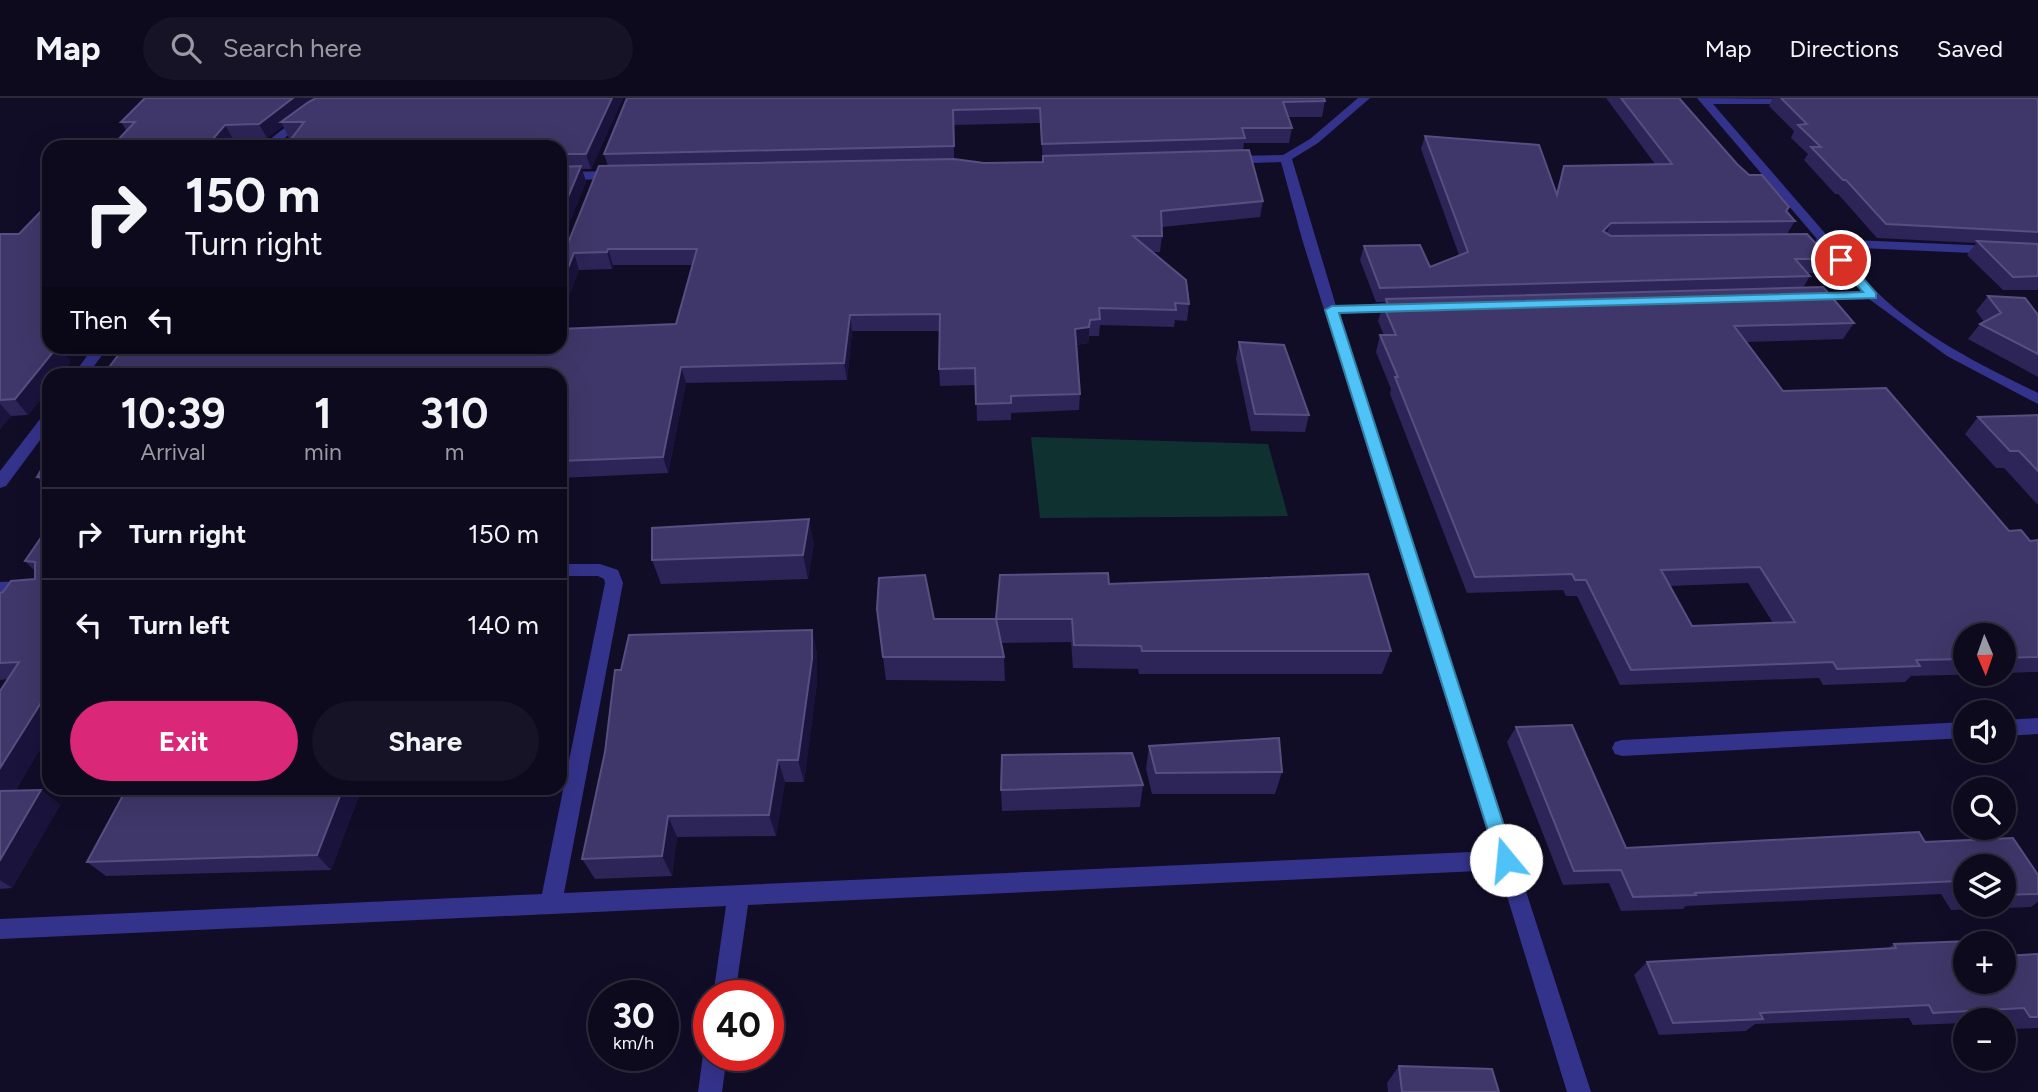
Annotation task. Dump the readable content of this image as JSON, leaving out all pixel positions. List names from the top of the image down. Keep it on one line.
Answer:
{"north":"bottom","page":{"header":"Map","search":"Search here","nav":["Map","Directions","Saved"],"turn":["150 m","Turn right"],"then":"Then","eta":["10:39","Arrival","1","min","310","m"],"list":[{"name":"Turn right","value":"150 m"},{"name":"Turn left","value":"140 m"}],"map_buttons":["+","−"],"buttons":["Exit","Share"],"speed":"30 km/h","limit":"40"}}
